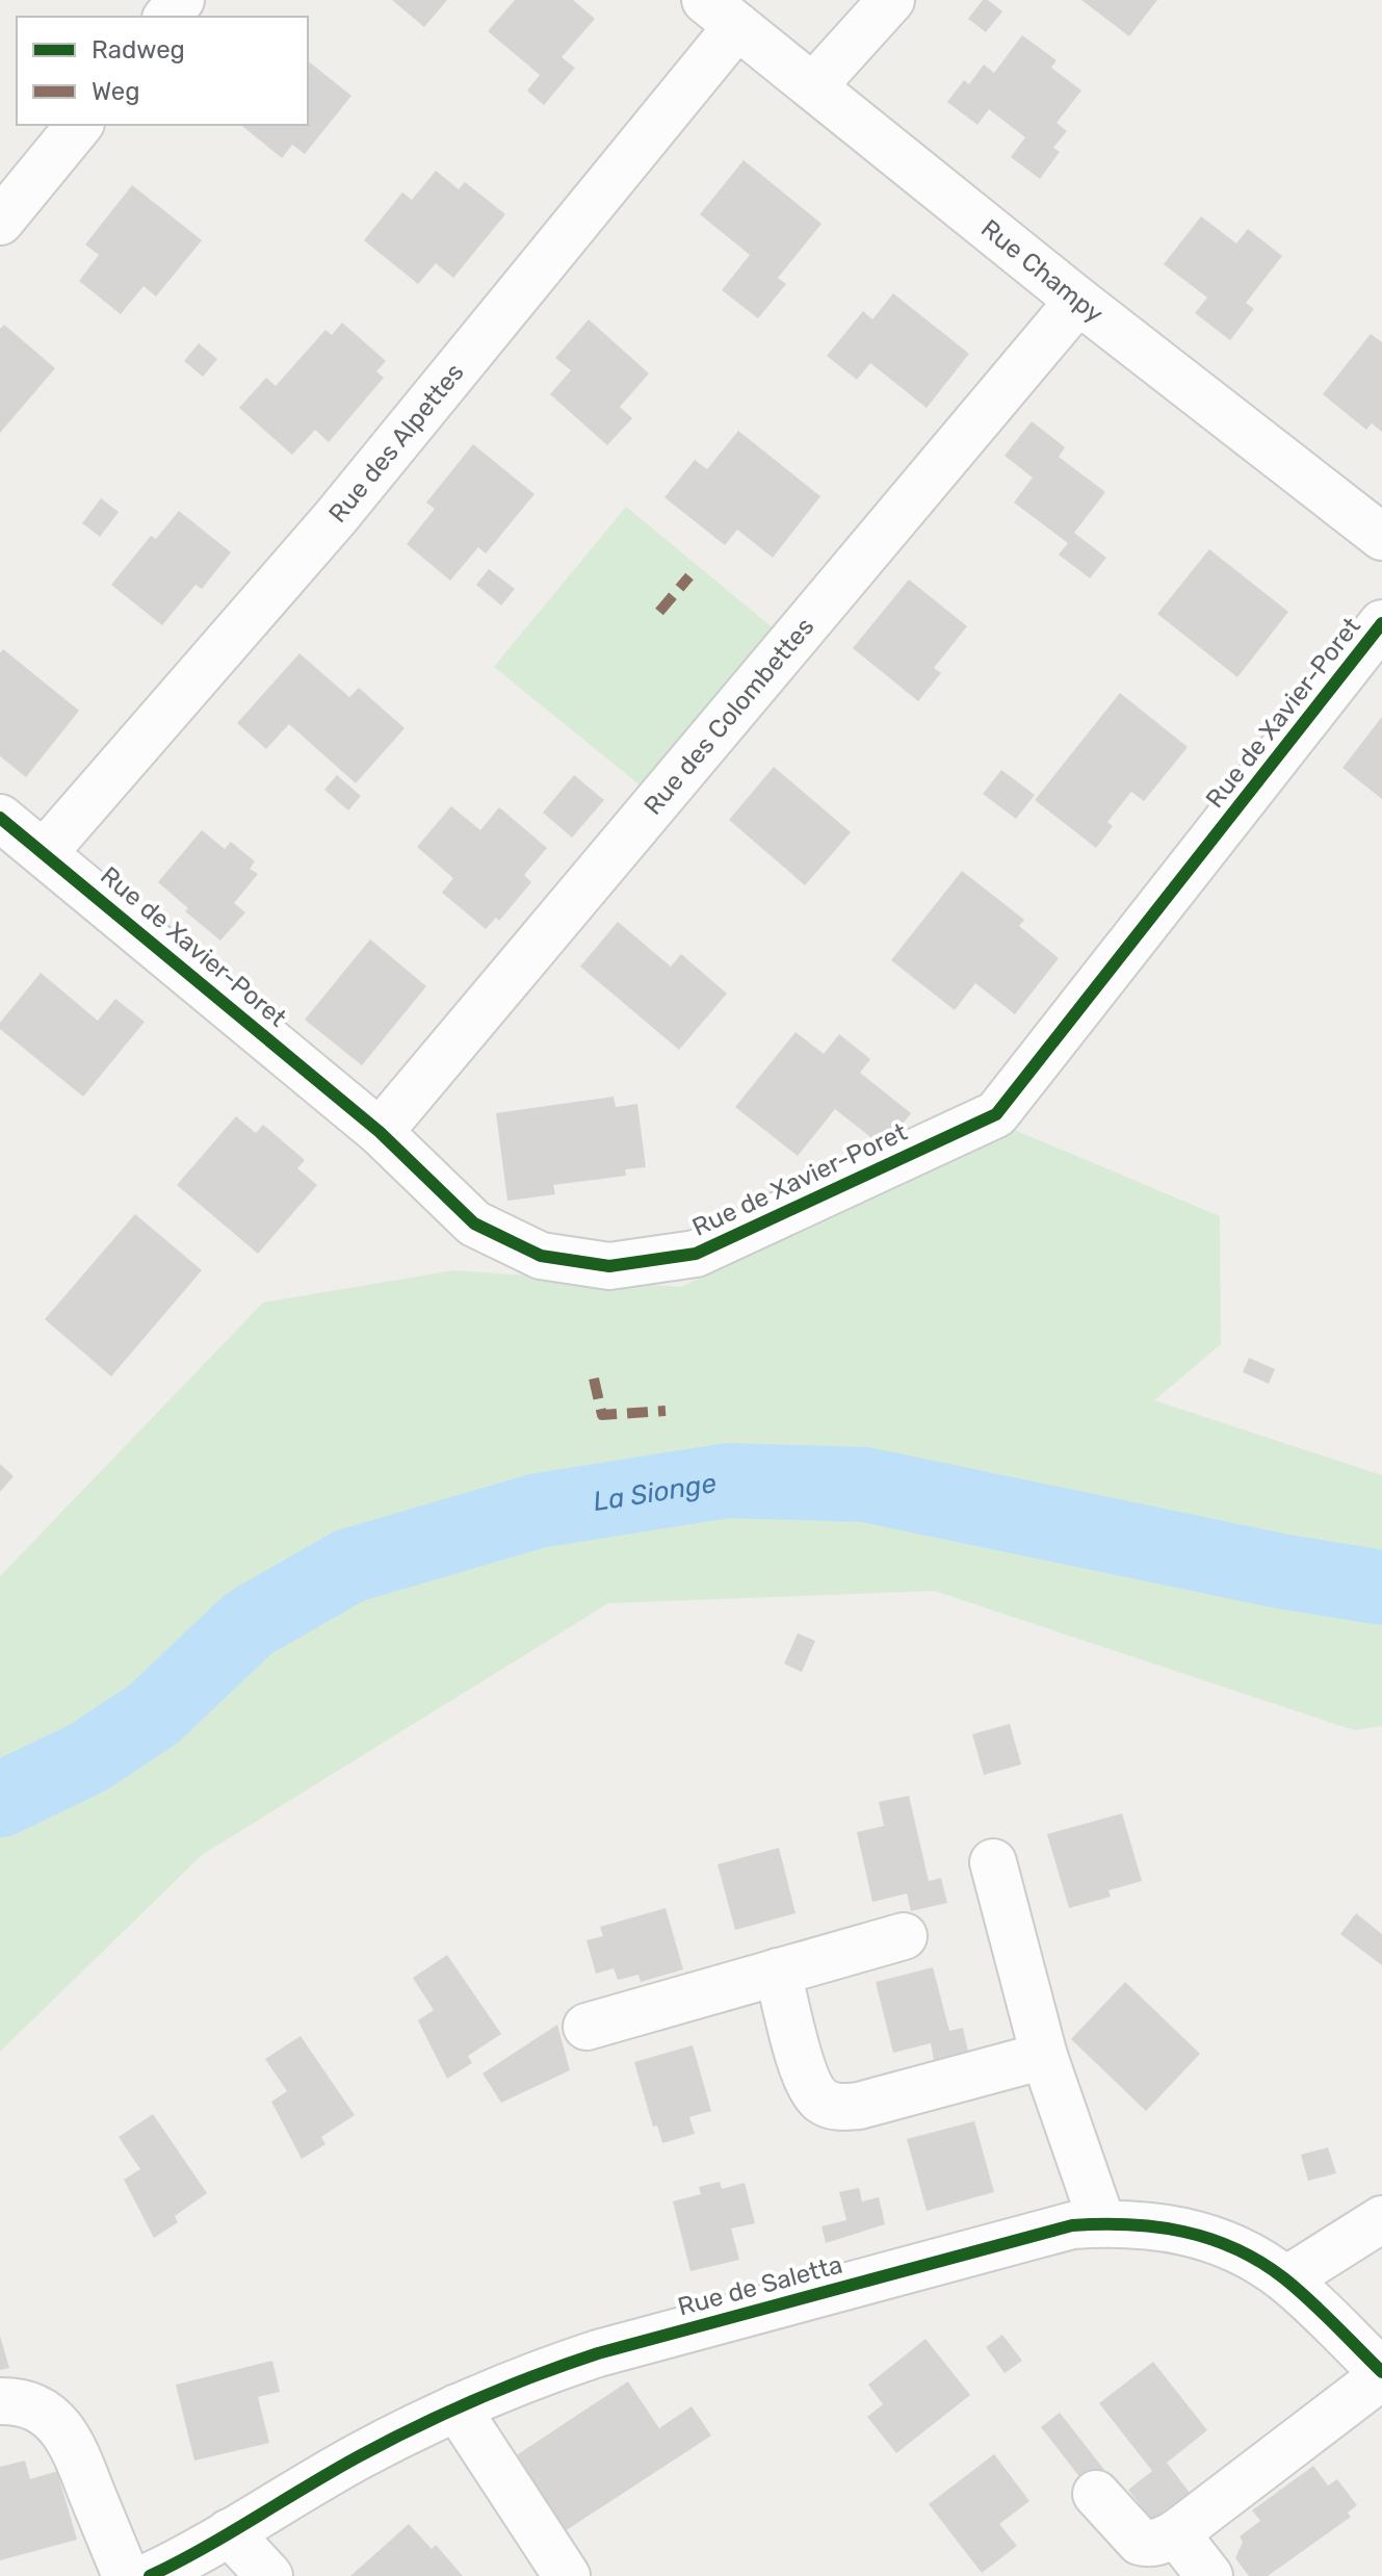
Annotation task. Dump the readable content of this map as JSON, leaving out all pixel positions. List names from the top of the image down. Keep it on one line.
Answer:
{"streets":{"street":["Rue Champy","Rue des Alpettes","Rue de Xavier-Poret","Rue des Colombettes","Rue de Saletta"]},"crossings":[["Rue Champy","Rue des Alpettes"],["Rue Champy","Rue des Colombettes"],["Rue des Alpettes","Rue de Xavier-Poret"],["Rue de Xavier-Poret","Rue des Colombettes"]],"water":["La Sionge"],"legend":["Radweg","Weg"]}
